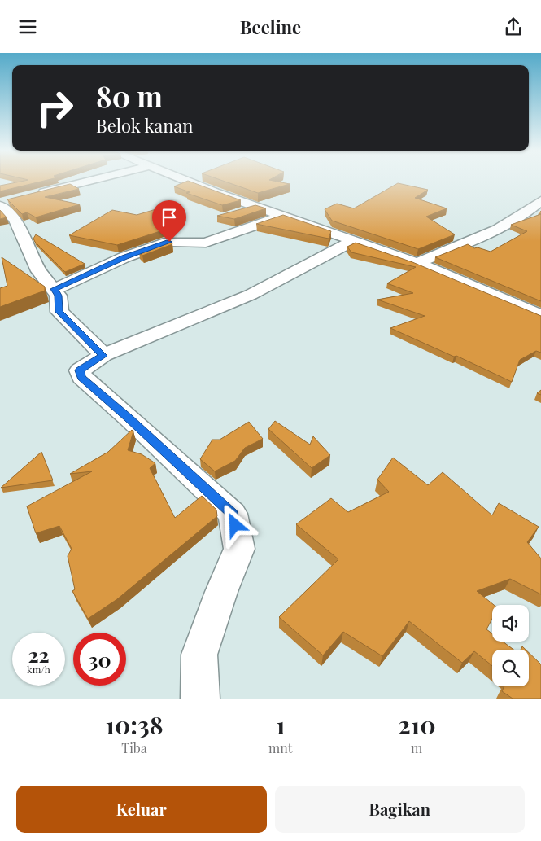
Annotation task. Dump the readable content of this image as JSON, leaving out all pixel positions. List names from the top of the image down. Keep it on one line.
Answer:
{"page":{"header":"Beeline","turn":["80 m","Belok kanan"],"speed":"22 km/h","limit":"30","eta":["10:38","Tiba","1","mnt","210","m"],"buttons":["Keluar","Bagikan"]}}
